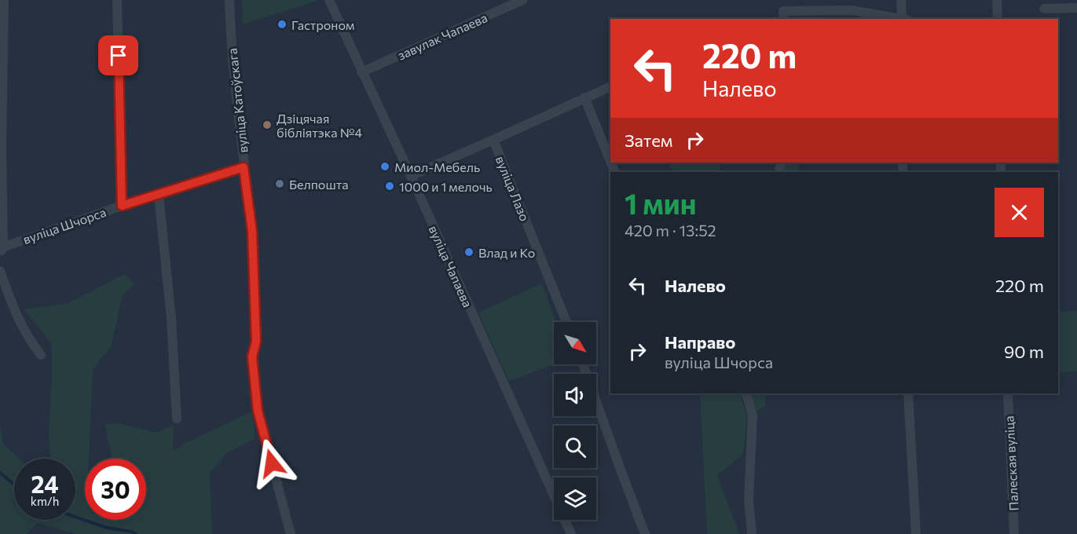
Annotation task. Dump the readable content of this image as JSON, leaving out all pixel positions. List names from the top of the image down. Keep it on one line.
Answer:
{"streets":{"street":["завулак Чапаева","вуліца Катоўскага","вуліца Лазо","вуліца Шчорса","вуліца Чапаева","Палеская вуліца"]},"crossings":[["завулак Чапаева","вуліца Чапаева"]],"places":["Гастроном","Дзіцячая бібліятэка №4","Миол-Мебель","Белпошта","1000 и 1 мелочь","Влад и Ко"],"north":"bottom right","page":{"turn":["220 m","Налево"],"then":"Затем","heading":["1 мин","420 m · 13:52"],"list":[{"name":"Налево","value":"220 m"},{"name":"Направо","note":"вуліца Шчорса","value":"90 m"}],"speed":"24 km/h","limit":"30"}}
